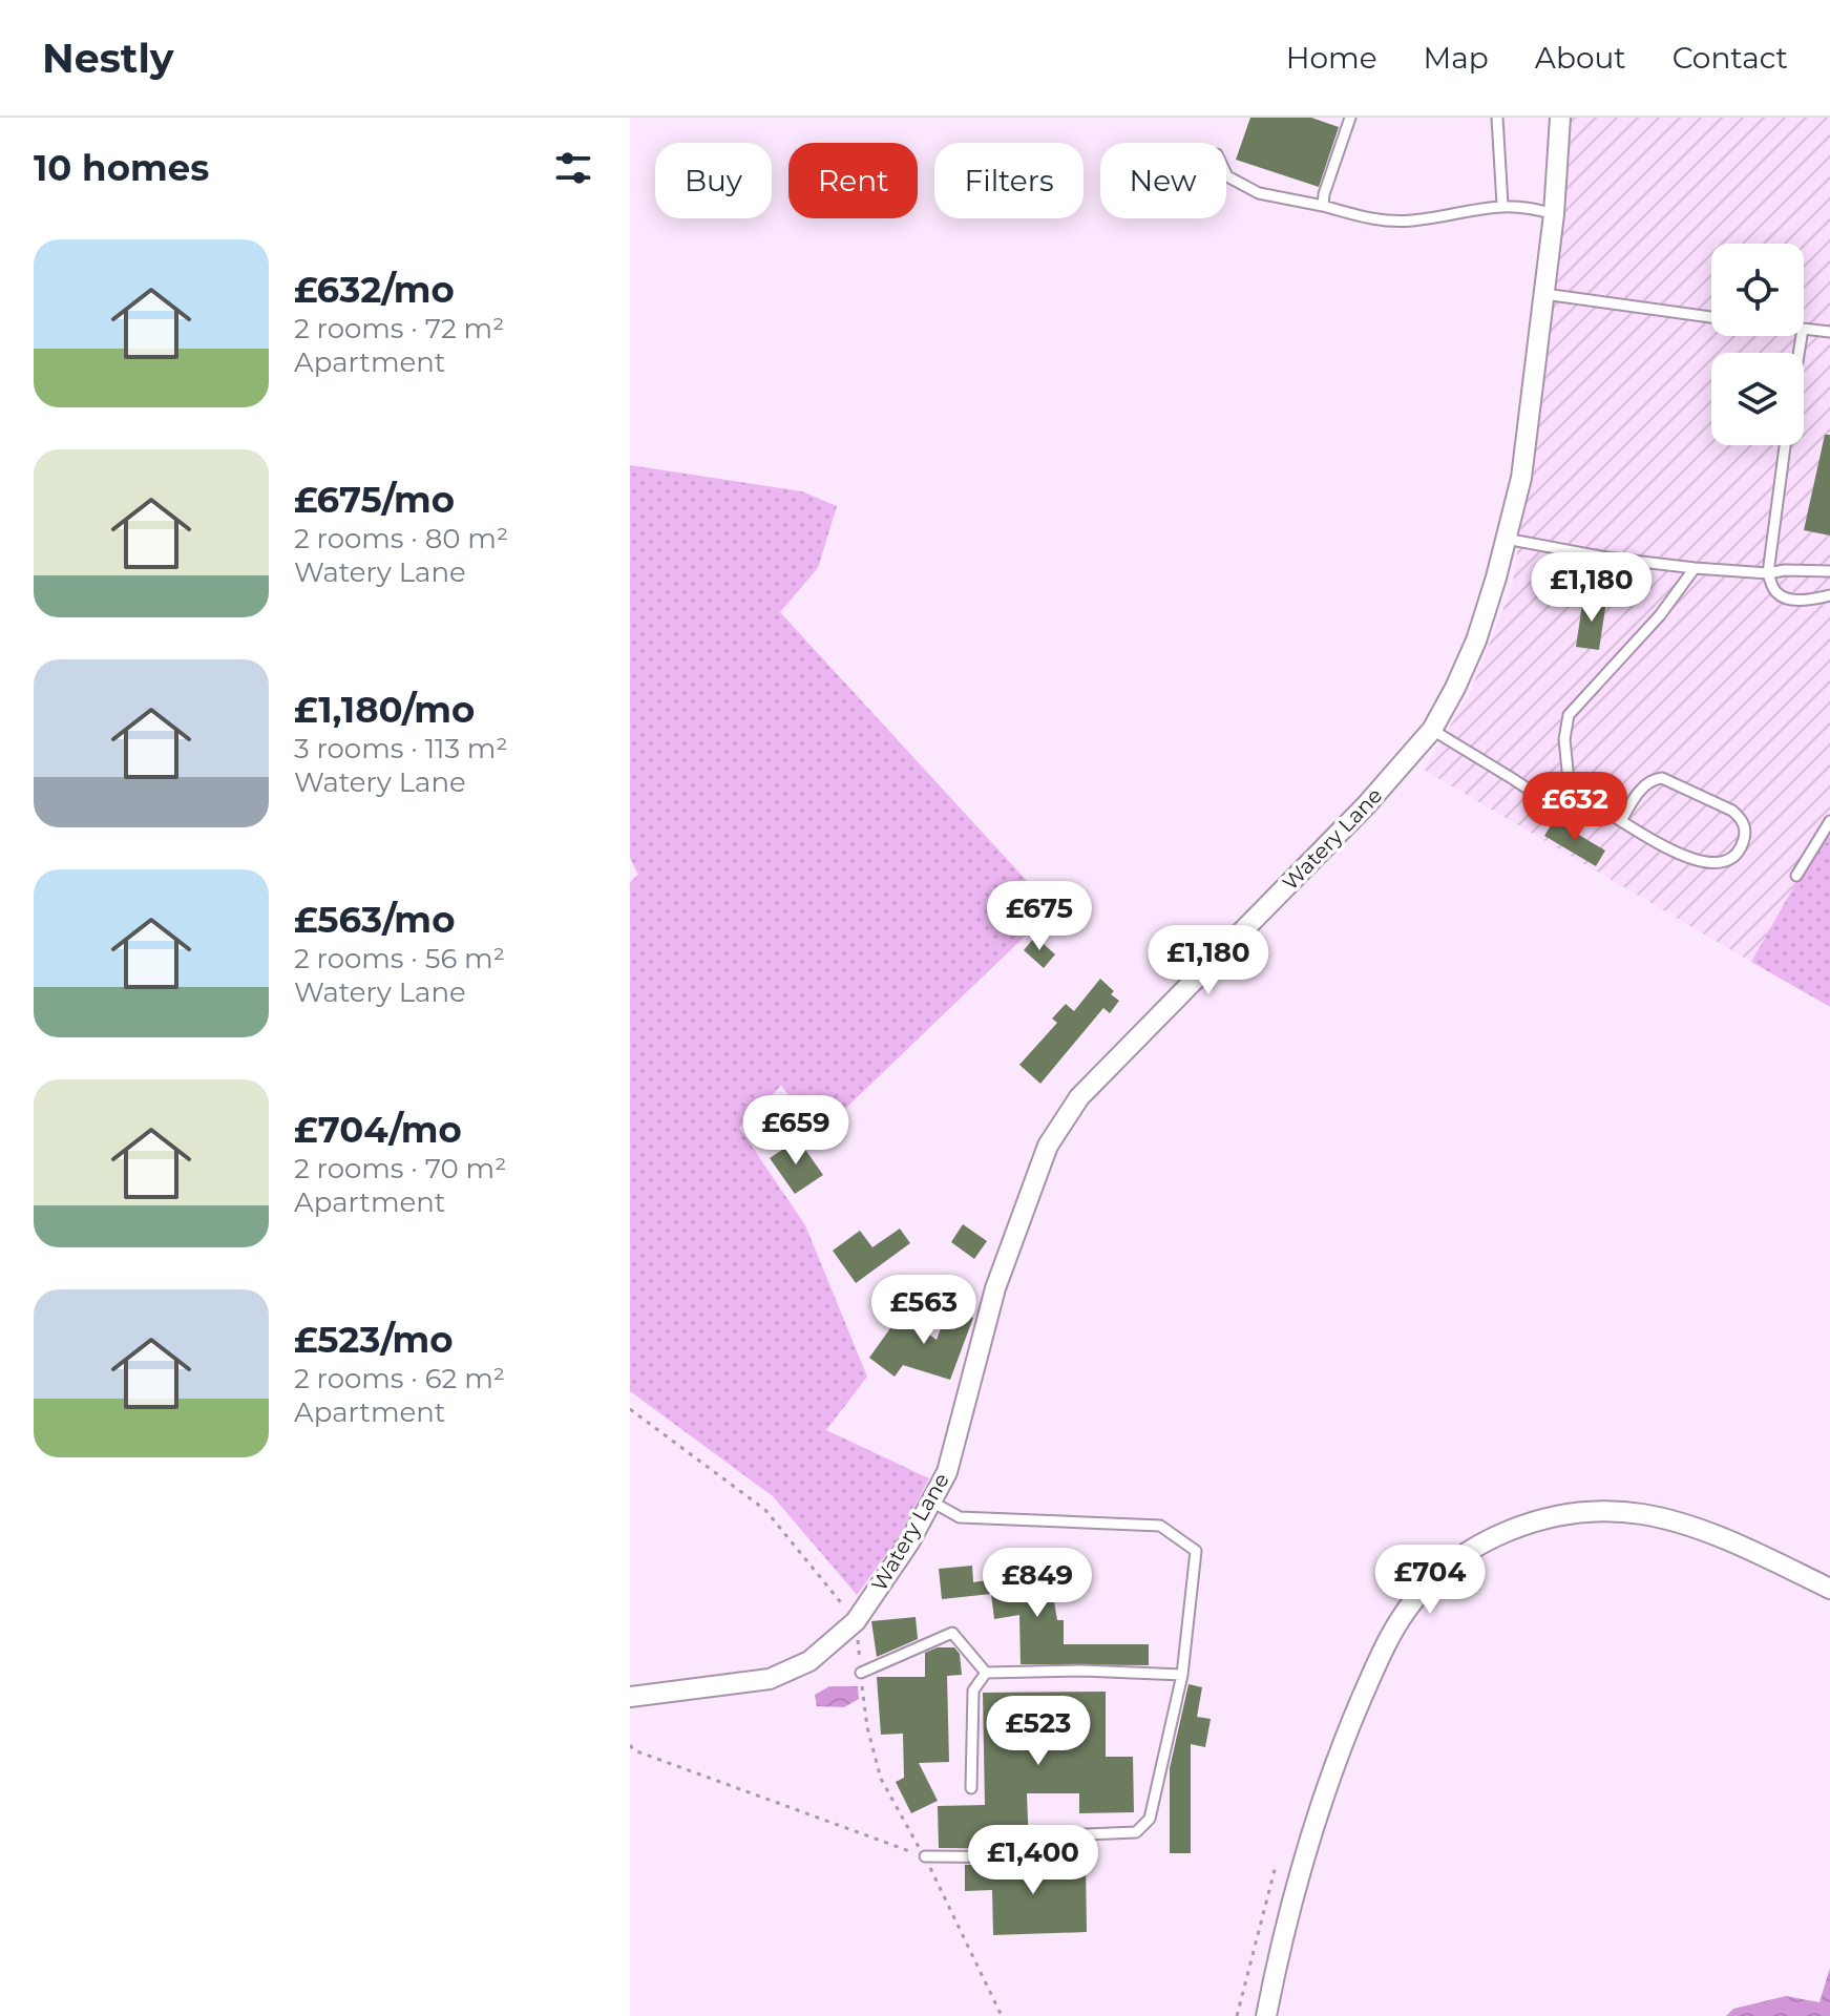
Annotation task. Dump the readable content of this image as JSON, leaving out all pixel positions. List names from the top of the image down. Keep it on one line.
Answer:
{"streets":{"street":["Watery Lane"]},"page":{"header":"Nestly","nav":["Home","Map","About","Contact"],"heading":"10 homes","chip":["Buy","Rent","Filters","New"],"list":[{"name":"£632/mo","note":"2 rooms · 72 m² · Apartment"},{"name":"£675/mo","note":"2 rooms · 80 m² · Watery Lane"},{"name":"£1,180/mo","note":"3 rooms · 113 m² · Watery Lane"},{"name":"£563/mo","note":"2 rooms · 56 m² · Watery Lane"},{"name":"£704/mo","note":"2 rooms · 70 m² · Apartment"},{"name":"£523/mo","note":"2 rooms · 62 m² · Apartment"}],"price":["£1,180","£632","£675","£1,180","£659","£563","£704","£849","£523","£1,400"]}}
